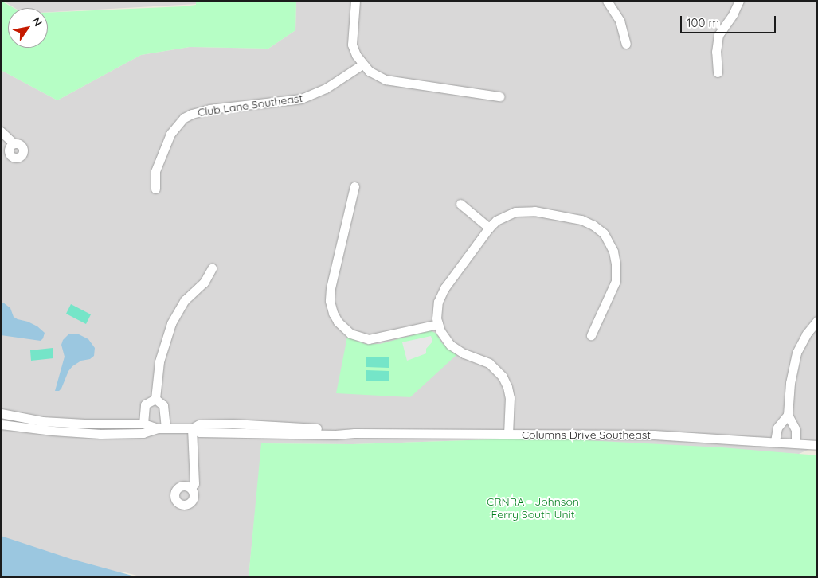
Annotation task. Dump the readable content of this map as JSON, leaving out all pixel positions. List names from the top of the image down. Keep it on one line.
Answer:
{"streets":{"street":["Club Lane Southeast","Columns Drive Southeast"]},"parks":["CRNRA - Johnson Ferry South Unit"],"scale_bar":"100 m","north":"top right"}
